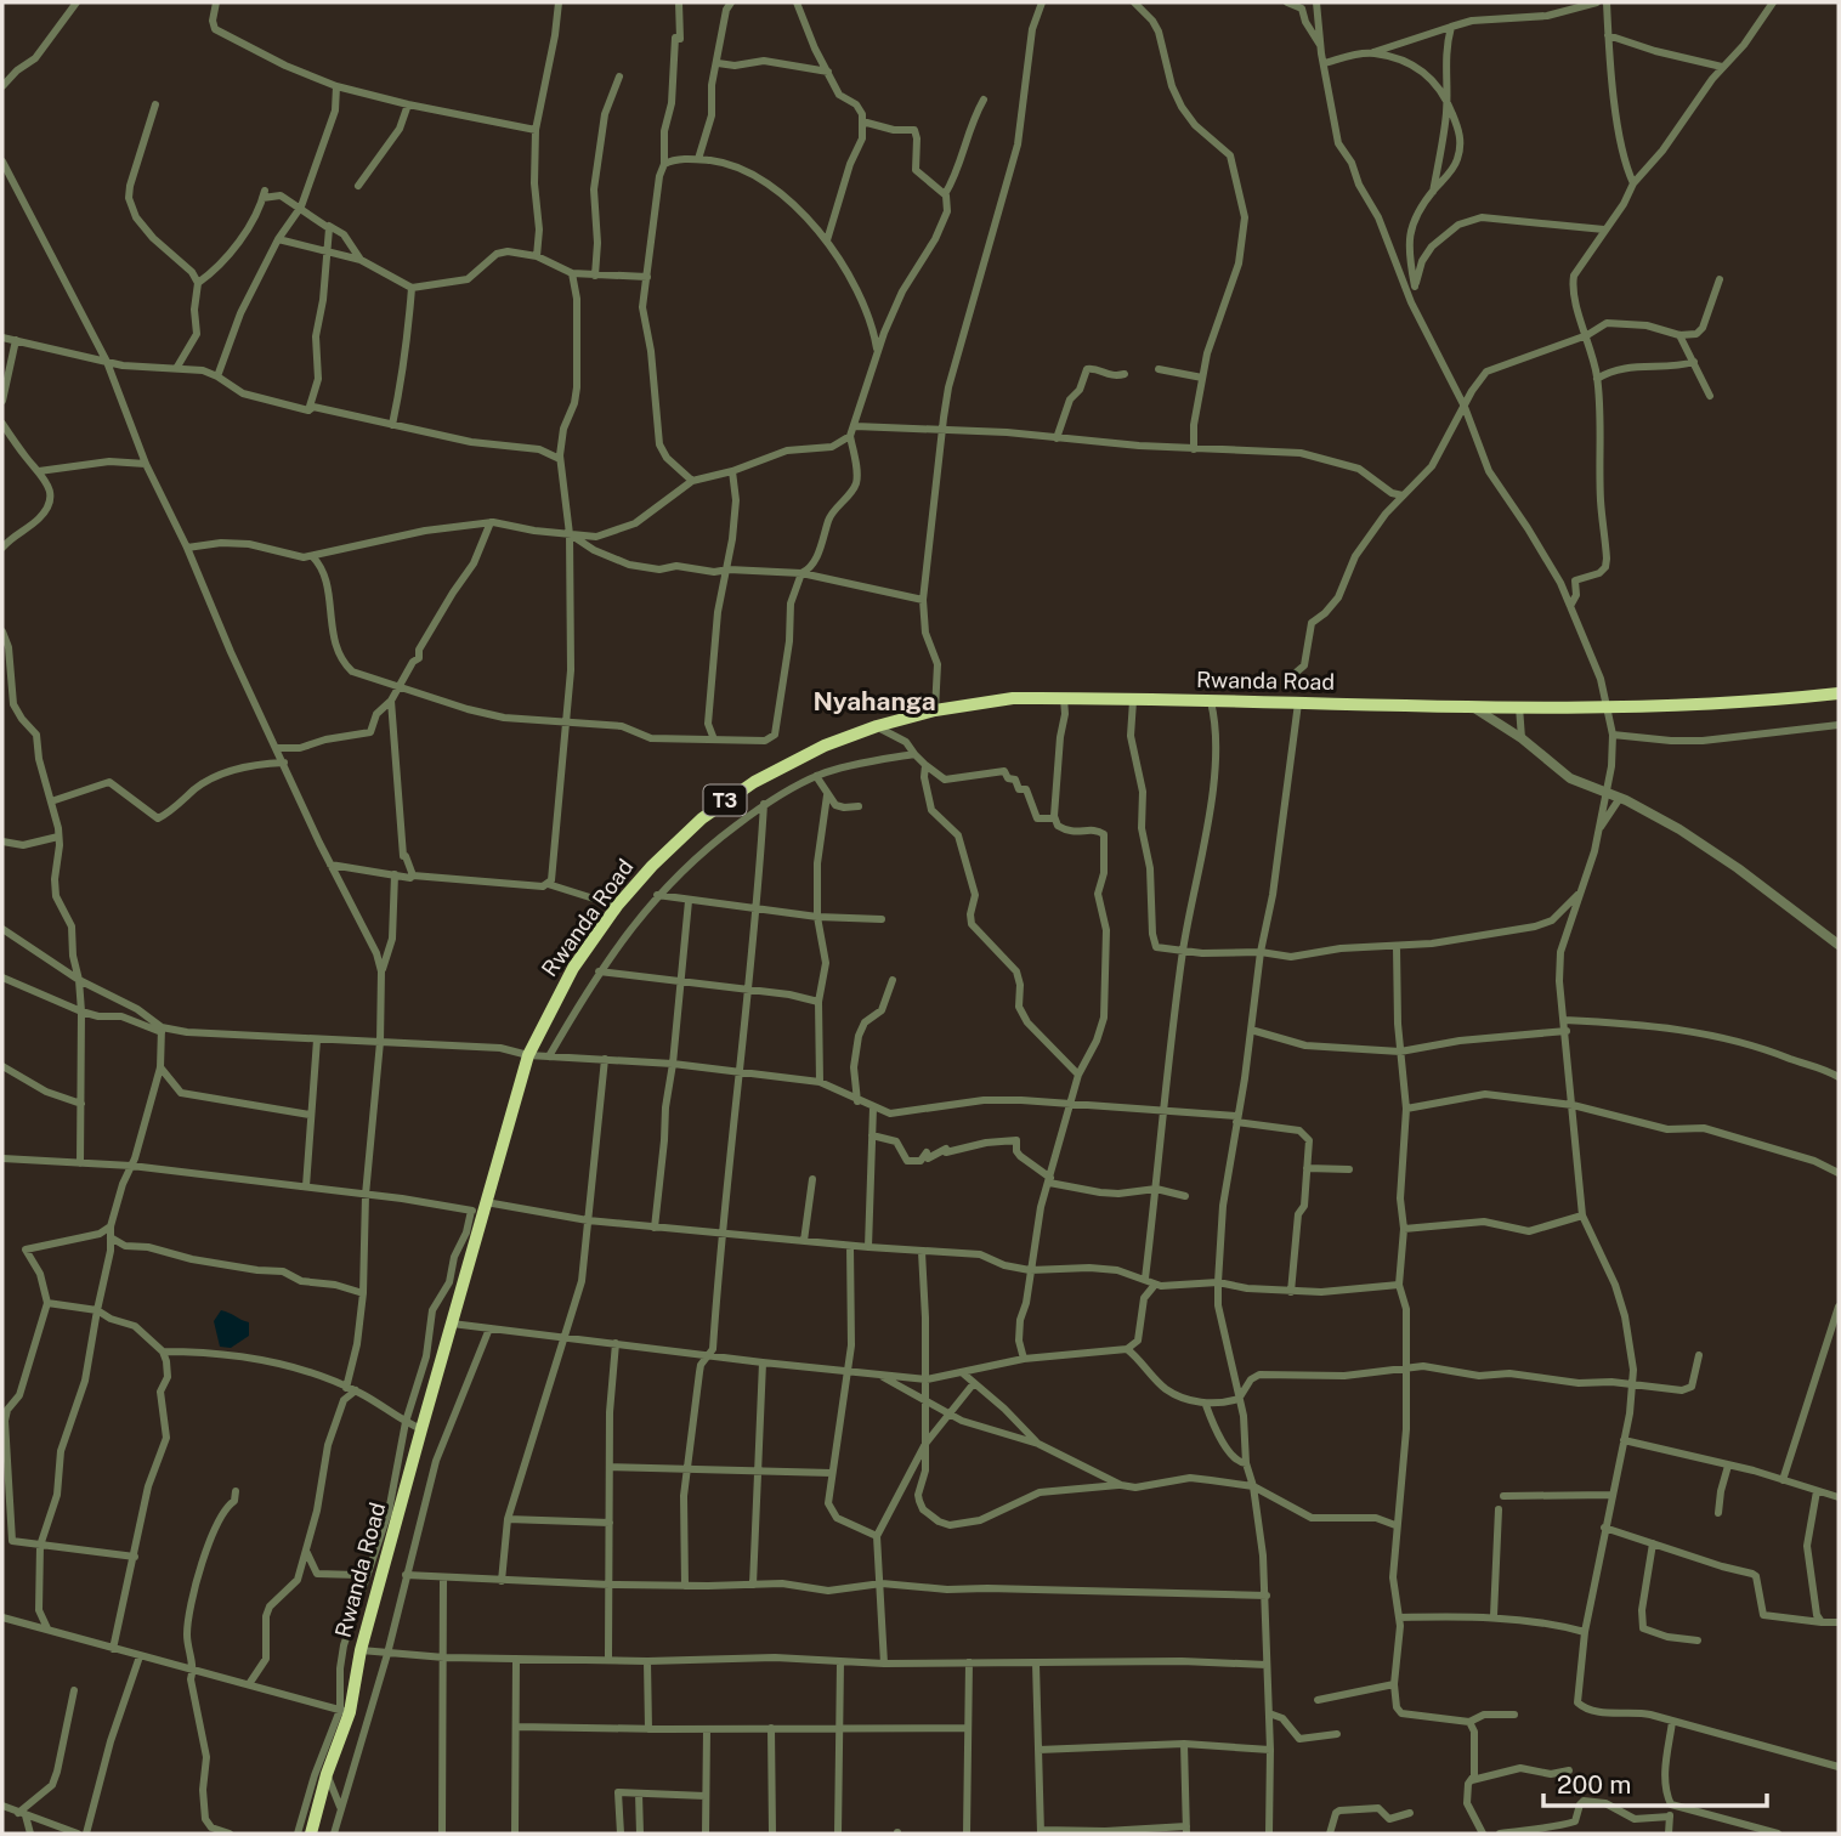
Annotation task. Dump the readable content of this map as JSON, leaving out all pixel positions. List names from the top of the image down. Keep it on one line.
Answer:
{"streets":{"highway":["Rwanda Road","T3"]},"districts":["Nyahanga"],"scale_bar":"200 m"}
